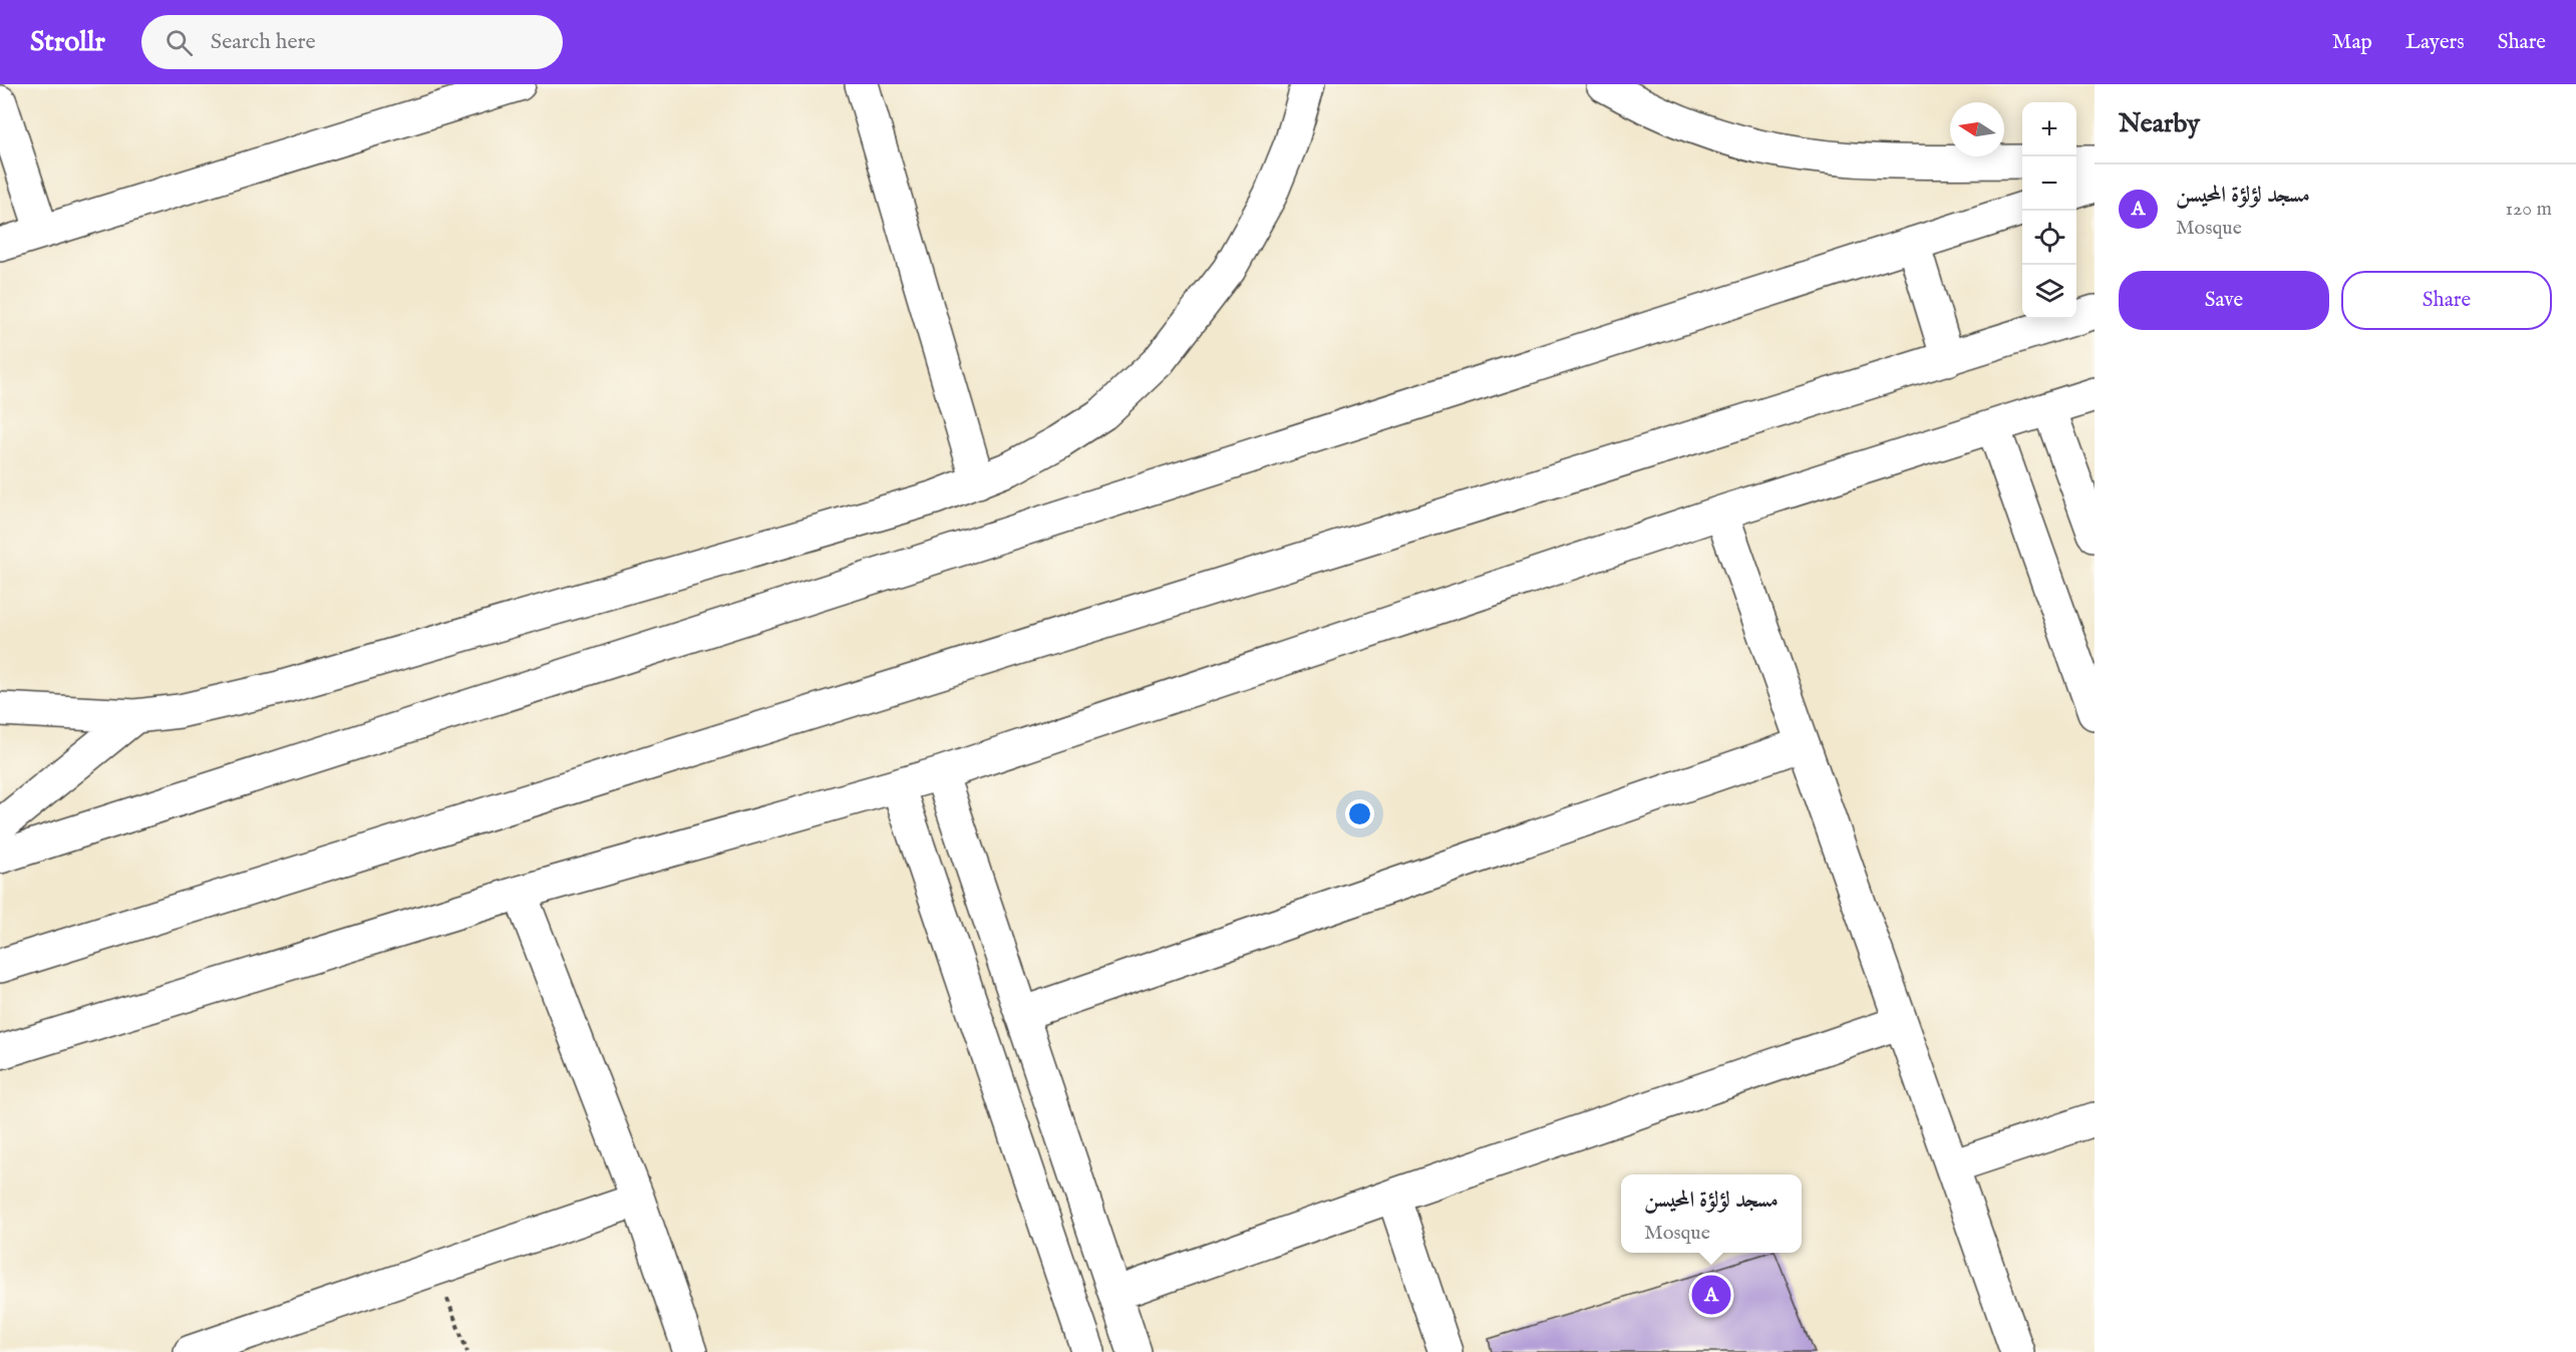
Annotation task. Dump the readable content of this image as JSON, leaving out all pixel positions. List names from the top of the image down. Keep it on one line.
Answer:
{"north":"left","page":{"header":"Strollr","search":"Search here","nav":["Map","Layers","Share"],"heading":"Nearby","map_buttons":["+","−"],"list":[{"mark":"A","name":"مسجد لؤلؤة المحيسن","note":"Mosque","value":"120 m"}],"buttons":["Save","Share"],"popup":["مسجد لؤلؤة المحيسن","Mosque"],"pins":"A"}}
